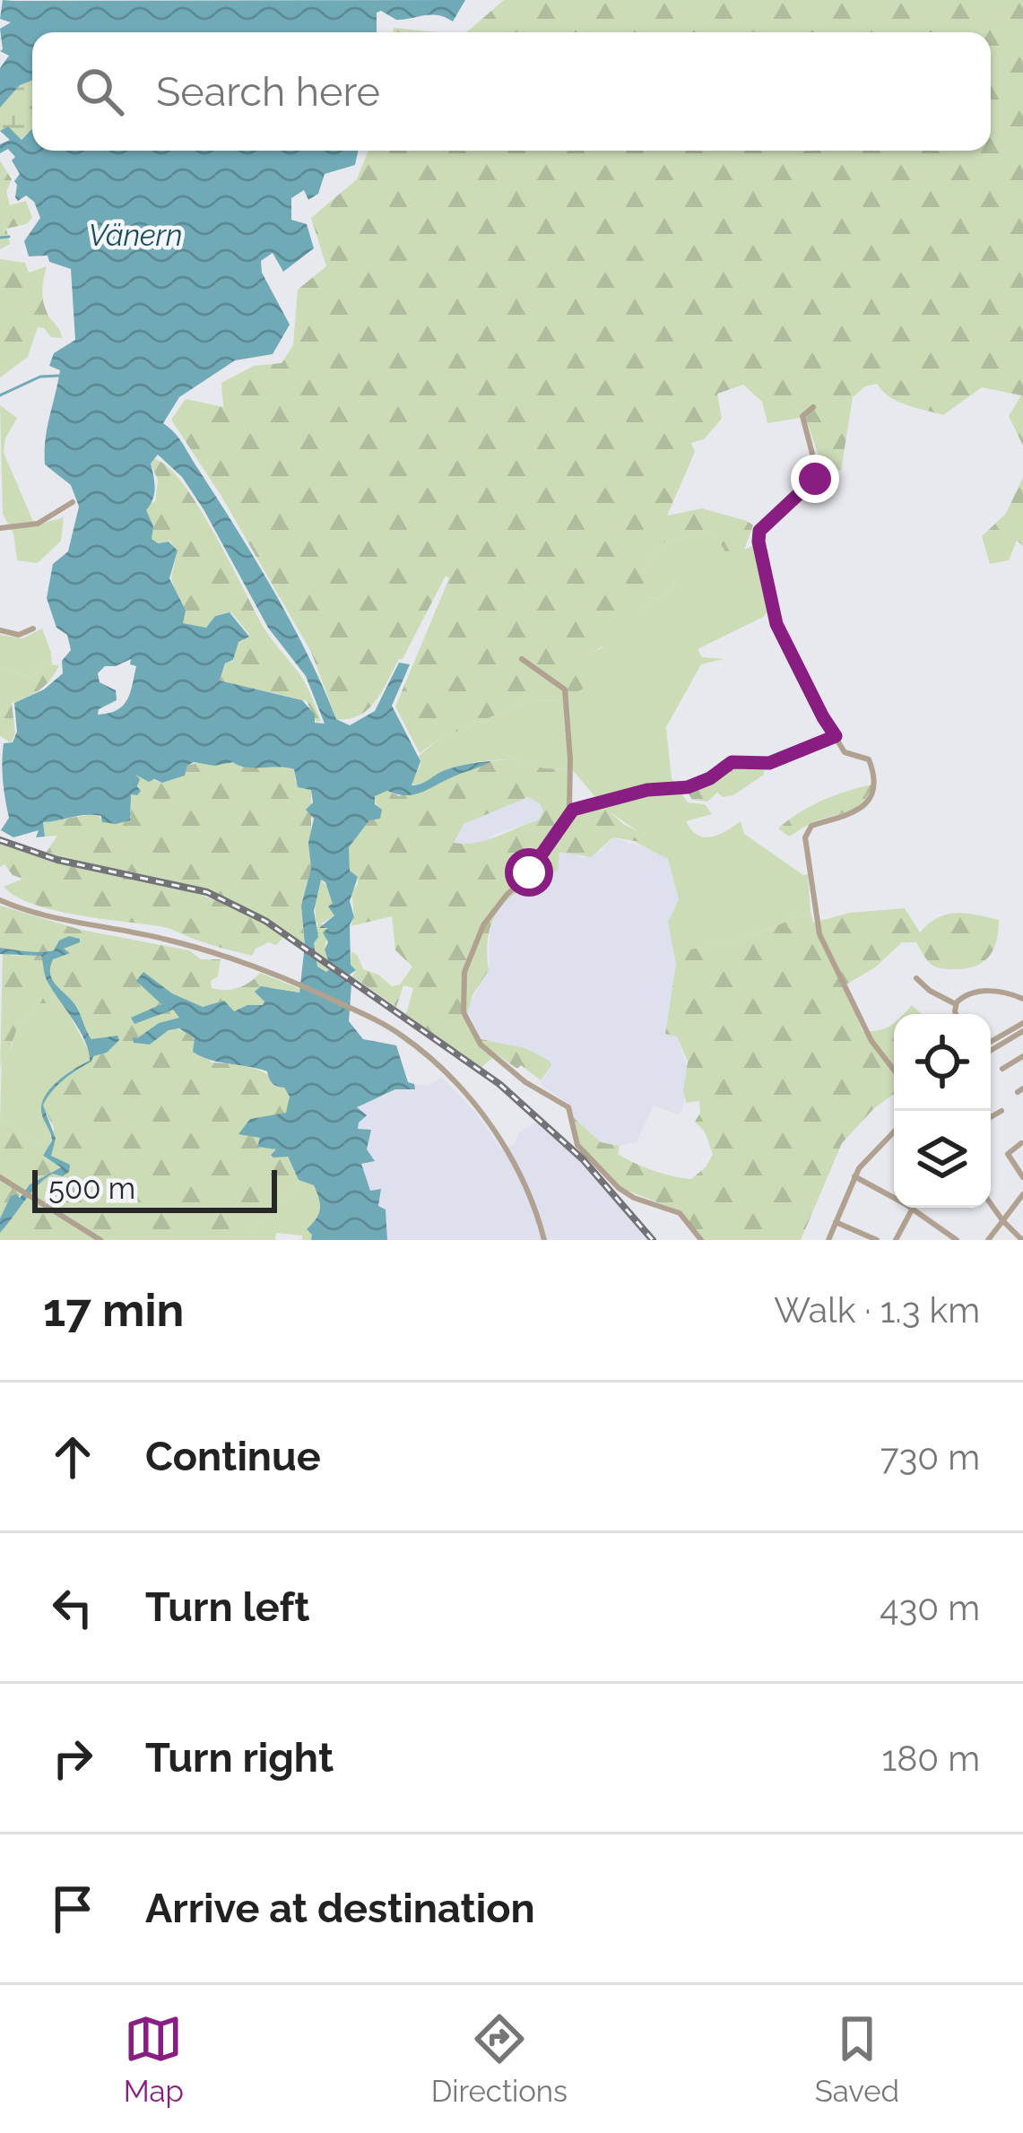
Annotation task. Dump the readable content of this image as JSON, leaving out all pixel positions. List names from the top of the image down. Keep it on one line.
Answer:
{"water":["Vänern"],"scale_bar":"500 m","page":{"search":"Search here","scale":"500 m","heading":["17 min","Walk · 1.3 km"],"list":[["Continue","730 m"],["Turn left","430 m"],["Turn right","180 m"],"Arrive at destination"],"nav":["Map","Directions","Saved"]}}
